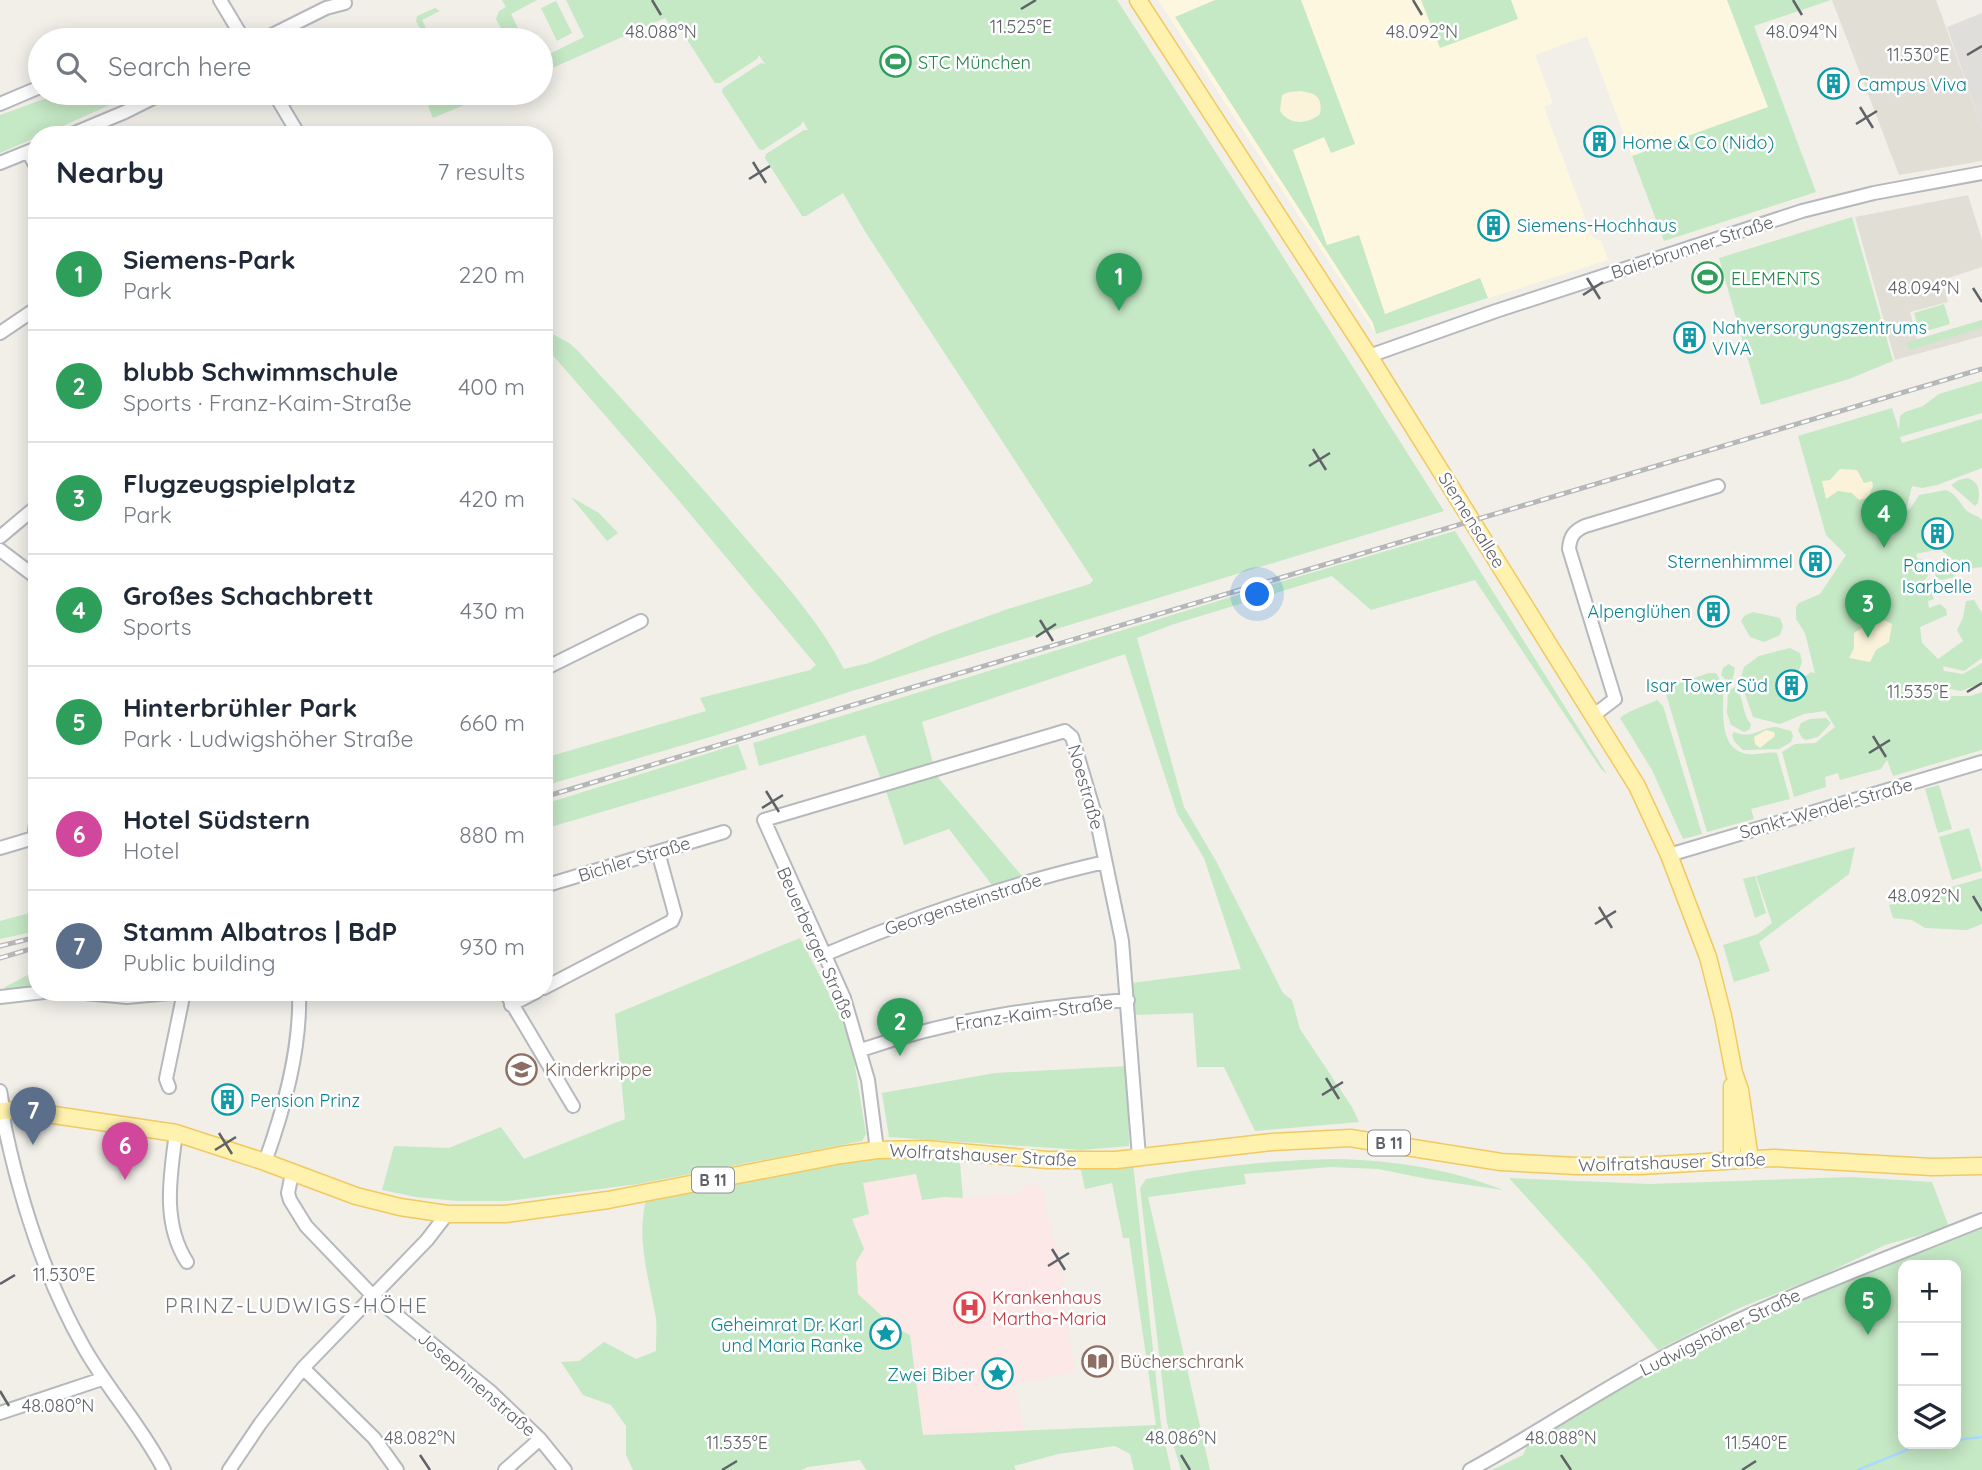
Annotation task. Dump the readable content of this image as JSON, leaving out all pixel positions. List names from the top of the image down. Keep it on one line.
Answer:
{"streets":{"main road":["Siemensallee","B 11","Wolfratshauser Straße"],"street":["Baierbrunner Straße","Noestraße","Sankt-Wendel-Straße","Bichler Straße","Georgensteinstraße","Beuerberger Straße","Franz-Kaim-Straße","Ludwigshöher Straße","Josephinenstraße"]},"crossings":[["Baierbrunner Straße","Siemensallee"],["Siemensallee","Sankt-Wendel-Straße"],["Siemensallee","Wolfratshauser Straße"],["Noestraße","Georgensteinstraße"],["Noestraße","Beuerberger Straße"],["Noestraße","Franz-Kaim-Straße"],["Noestraße","Wolfratshauser Straße"],["Georgensteinstraße","Beuerberger Straße"],["Beuerberger Straße","Franz-Kaim-Straße"],["Beuerberger Straße","Wolfratshauser Straße"],["Wolfratshauser Straße","Josephinenstraße"]],"districts":["PRINZ-LUDWIGS-HÖHE"],"places":{"sports":["STC München","ELEMENTS"],"building":["Campus Viva","Home & Co (Nido)","Siemens-Hochhaus","Nahversorgungszentrums VIVA","Pandion Isarbelle","Sternenhimmel","Alpenglühen","Isar Tower Süd","Pension Prinz"],"school or university":["Kinderkrippe"],"hospital":["Krankenhaus Martha-Maria"],"place":["Geheimrat Dr. Karl und Maria Ranke","Zwei Biber"],"library":["Bücherschrank"]},"page":{"search":"Search here","heading":["Nearby","7 results"],"list":[{"mark":"1","name":"Siemens-Park","note":"Park","value":"220 m"},{"mark":"2","name":"blubb Schwimmschule","note":"Sports · Franz-Kaim-Straße","value":"400 m"},{"mark":"3","name":"Flugzeugspielplatz","note":"Park","value":"420 m"},{"mark":"4","name":"Großes Schachbrett","note":"Sports","value":"430 m"},{"mark":"5","name":"Hinterbrühler Park","note":"Park · Ludwigshöher Straße","value":"660 m"},{"mark":"6","name":"Hotel Südstern","note":"Hotel","value":"880 m"},{"mark":"7","name":"Stamm Albatros | BdP","note":"Public building","value":"930 m"}],"pins":["1","4","3","2","7","6","5"],"map_buttons":["+","−"]},"coordinates":["11.525°E","48.094°N","48.088°N","48.092°N","11.530°E","11.535°E","48.080°N","48.082°N","48.086°N","11.540°E"]}
